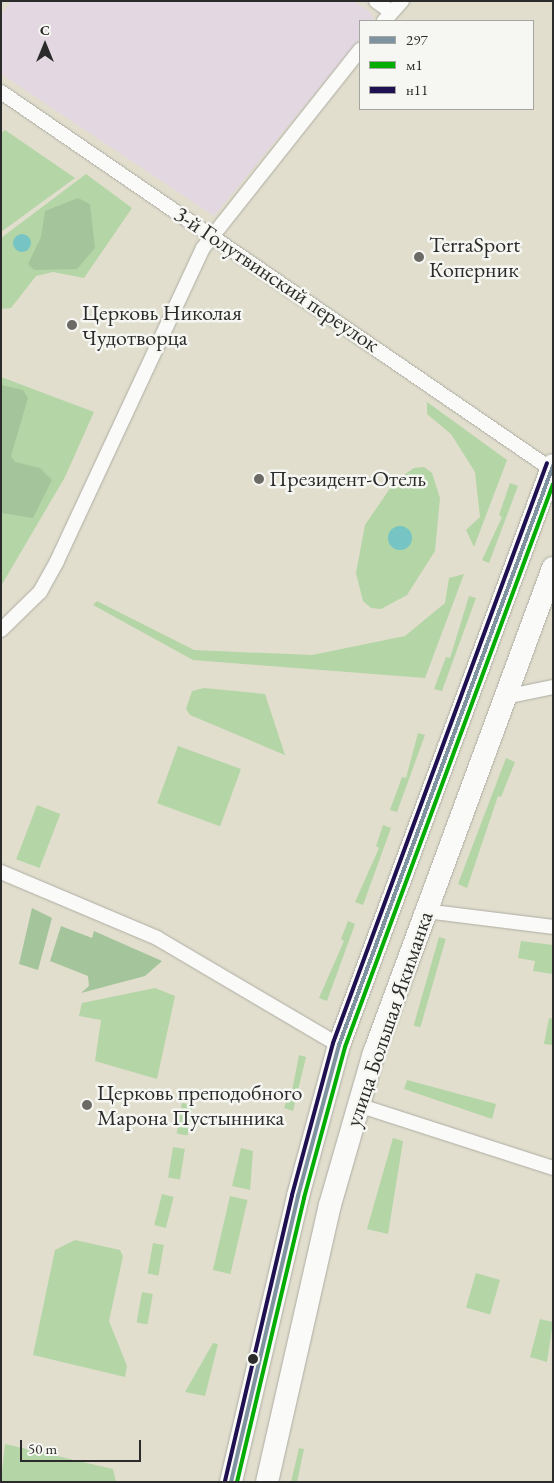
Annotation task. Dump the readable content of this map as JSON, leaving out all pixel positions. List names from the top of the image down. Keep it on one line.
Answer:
{"streets":{"main road":["улица Большая Якиманка"],"street":["3-й Голутвинский переулок"]},"crossings":[["3-й Голутвинский переулок","улица Большая Якиманка"]],"places":["TerraSport Коперник","Церковь Николая Чудотворца","Президент-Отель","Церковь преподобного Марона Пустынника"],"lines":["transit line н11","transit line 297","transit line м1"],"legend":["297","м1","н11"],"scale_bar":"50 m","north":"top"}
